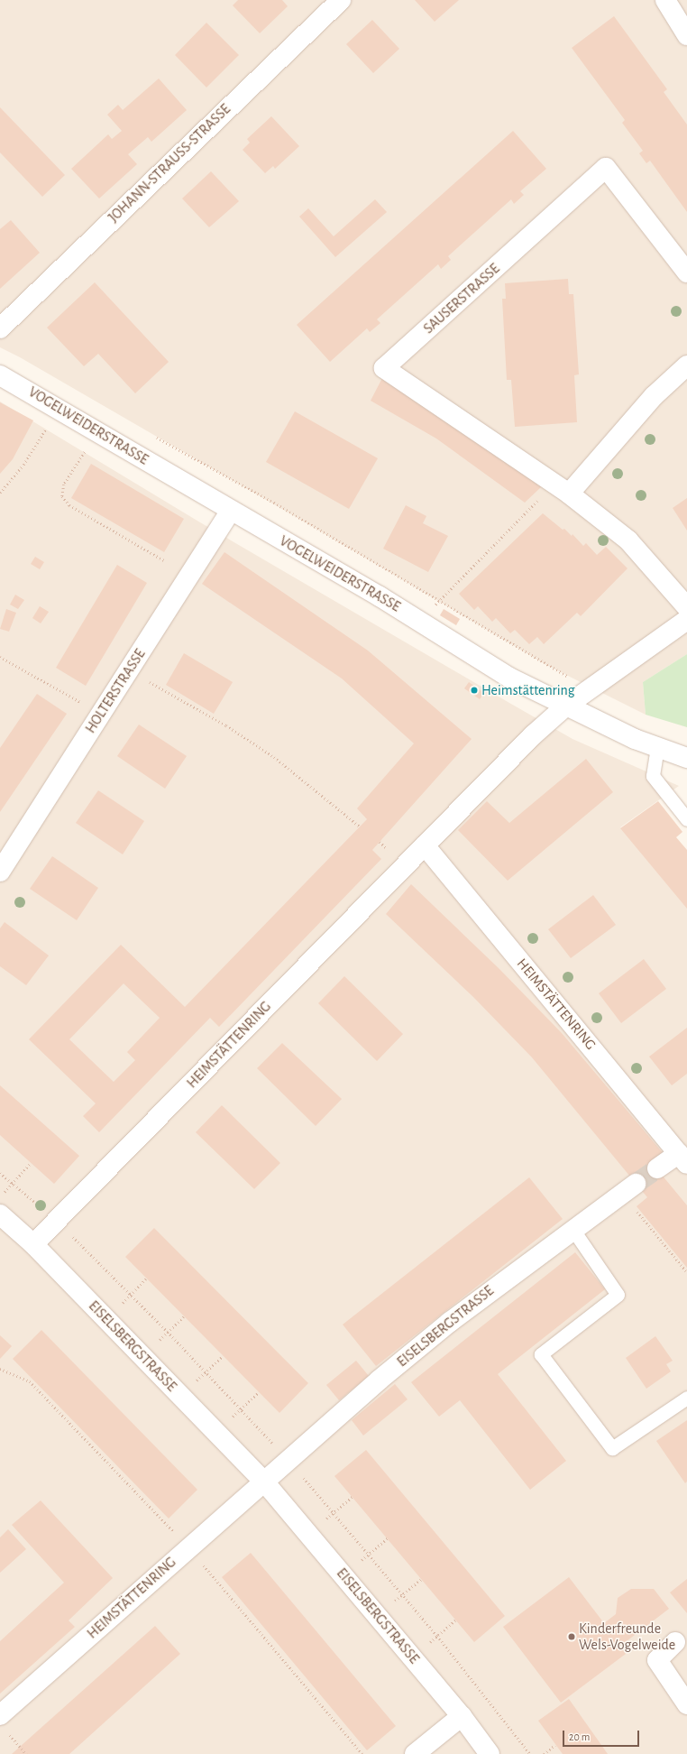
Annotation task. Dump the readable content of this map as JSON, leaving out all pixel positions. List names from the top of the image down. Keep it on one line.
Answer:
{"streets":{"street":["JOHANN-STRAUSS-STRASSE","SAUSERSTRASSE","VOGELWEIDERSTRASSE","HOLTERSTRASSE","HEIMSTÄTTENRING","EISELSBERGSTRASSE"]},"crossings":[["VOGELWEIDERSTRASSE","HOLTERSTRASSE"],["VOGELWEIDERSTRASSE","HEIMSTÄTTENRING"],["HEIMSTÄTTENRING","EISELSBERGSTRASSE"]],"places":["Heimstättenring","Kinderfreunde Wels-Vogelweide"],"scale_bar":"20 m"}
